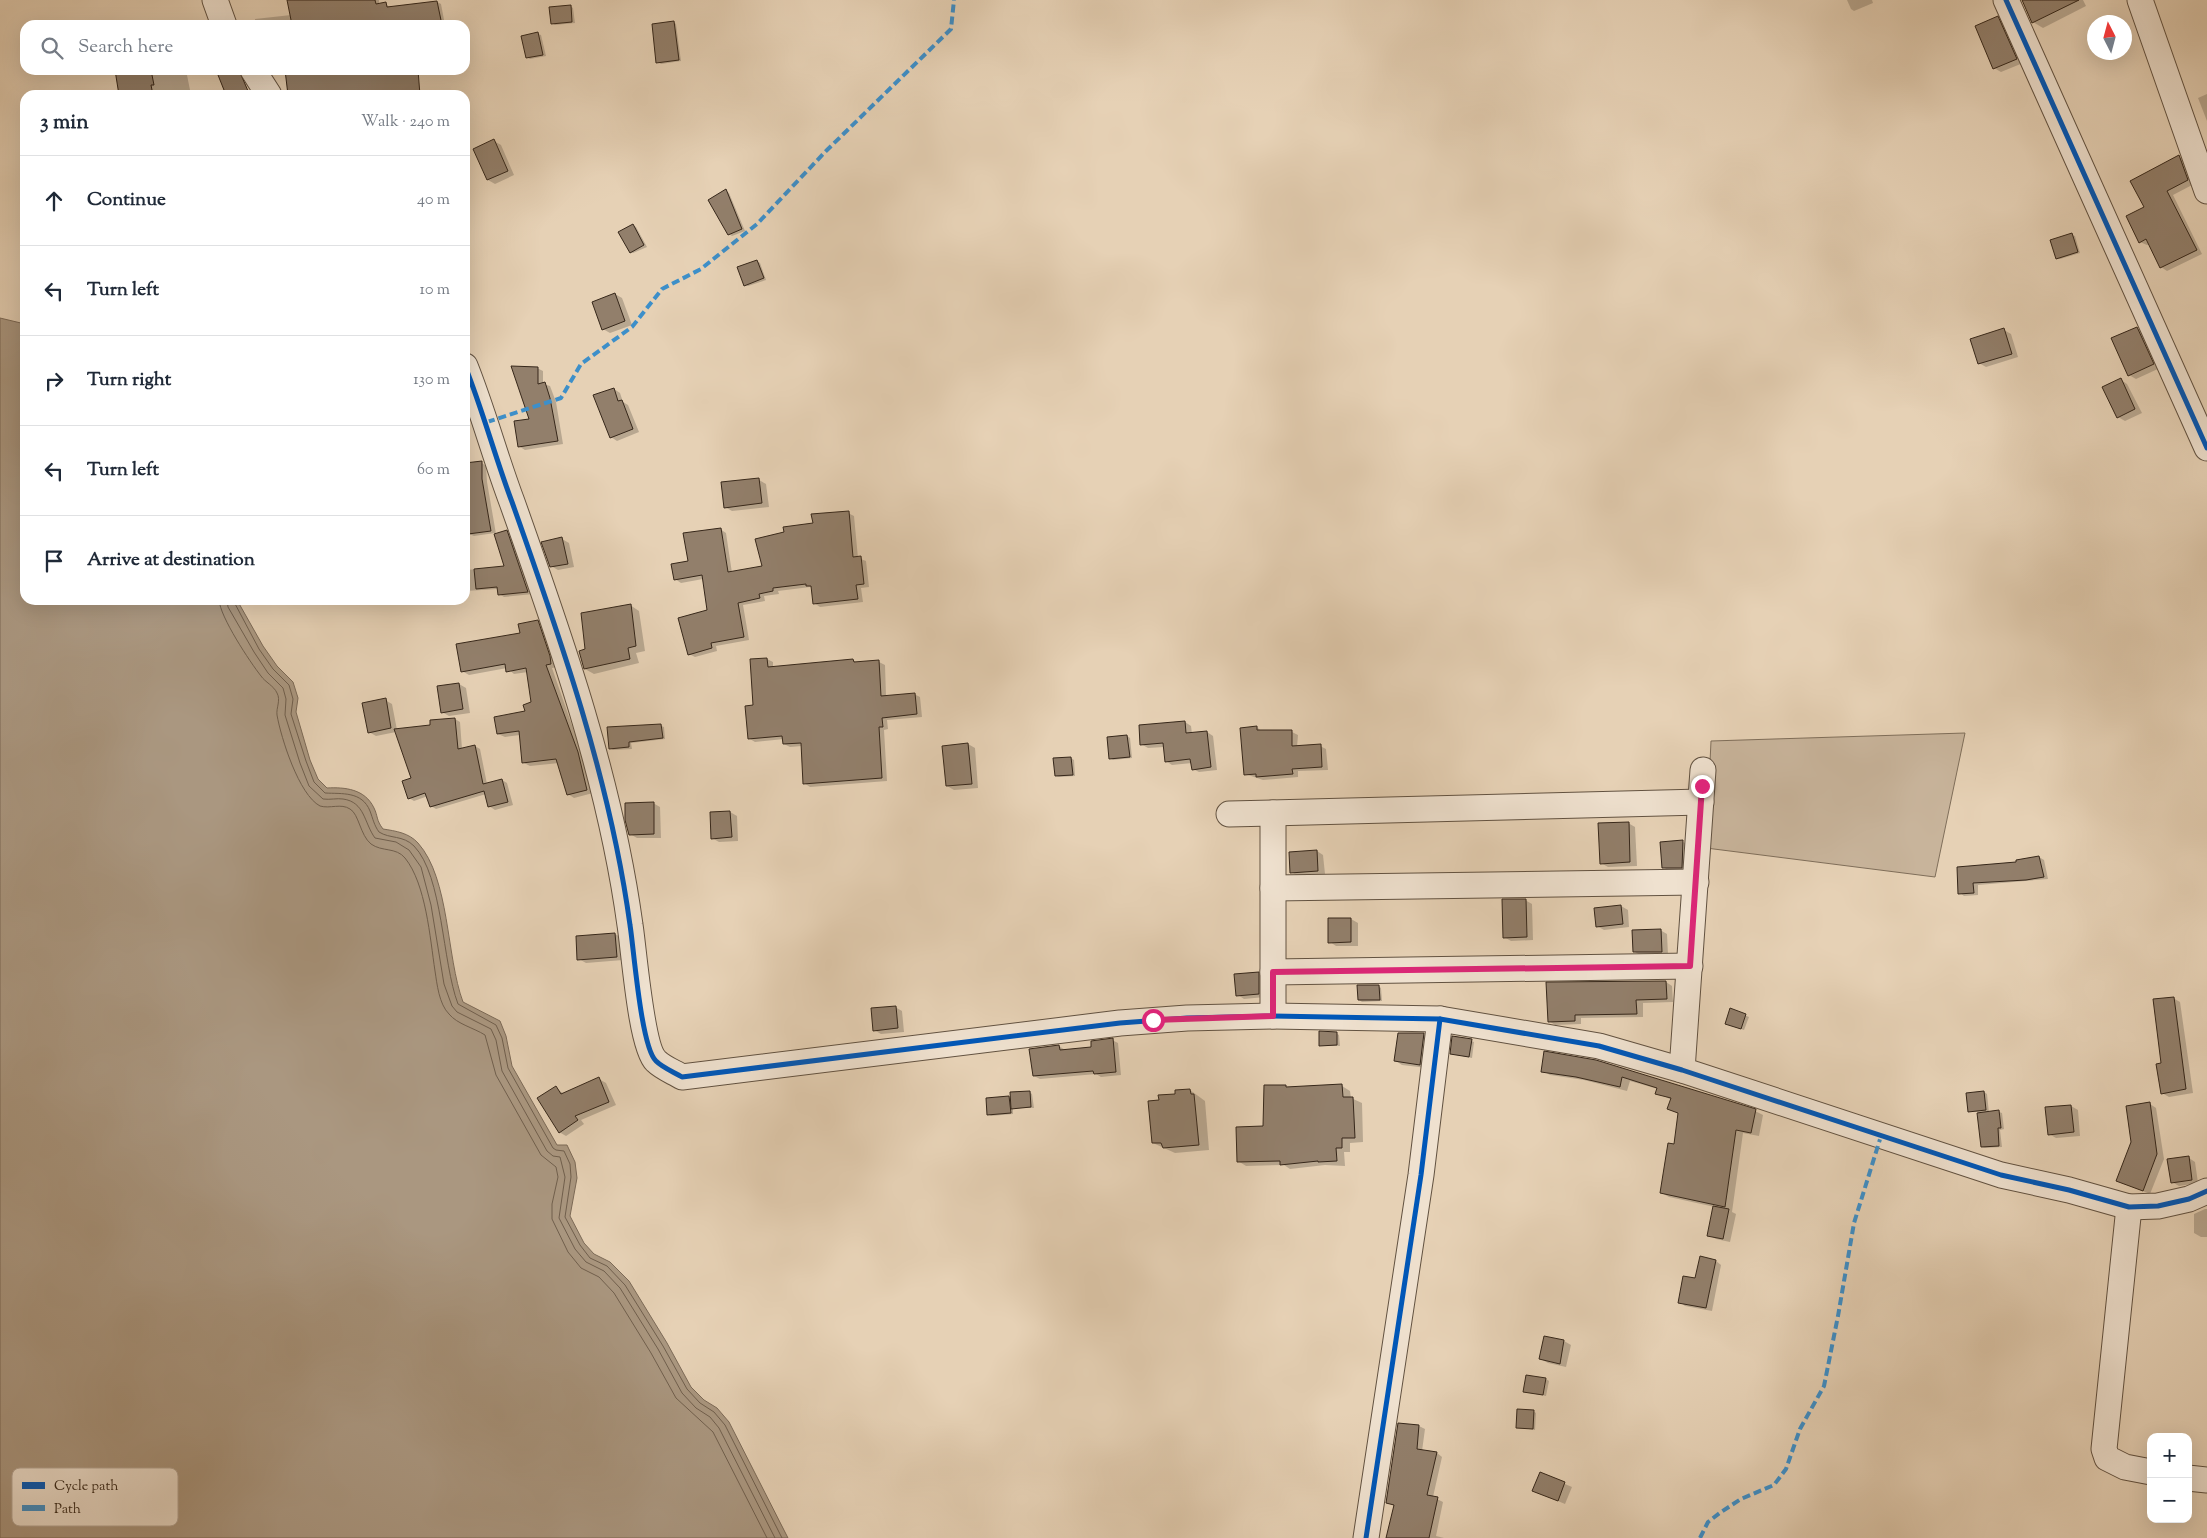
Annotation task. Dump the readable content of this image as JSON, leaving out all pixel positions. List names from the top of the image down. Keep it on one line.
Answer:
{"legend":["Cycle path","Path"],"north":"top","page":{"search":"Search here","heading":["3 min","Walk · 240 m"],"list":[["Continue","40 m"],["Turn left","10 m"],["Turn right","130 m"],["Turn left","60 m"],"Arrive at destination"],"map_buttons":["+","−"]}}
